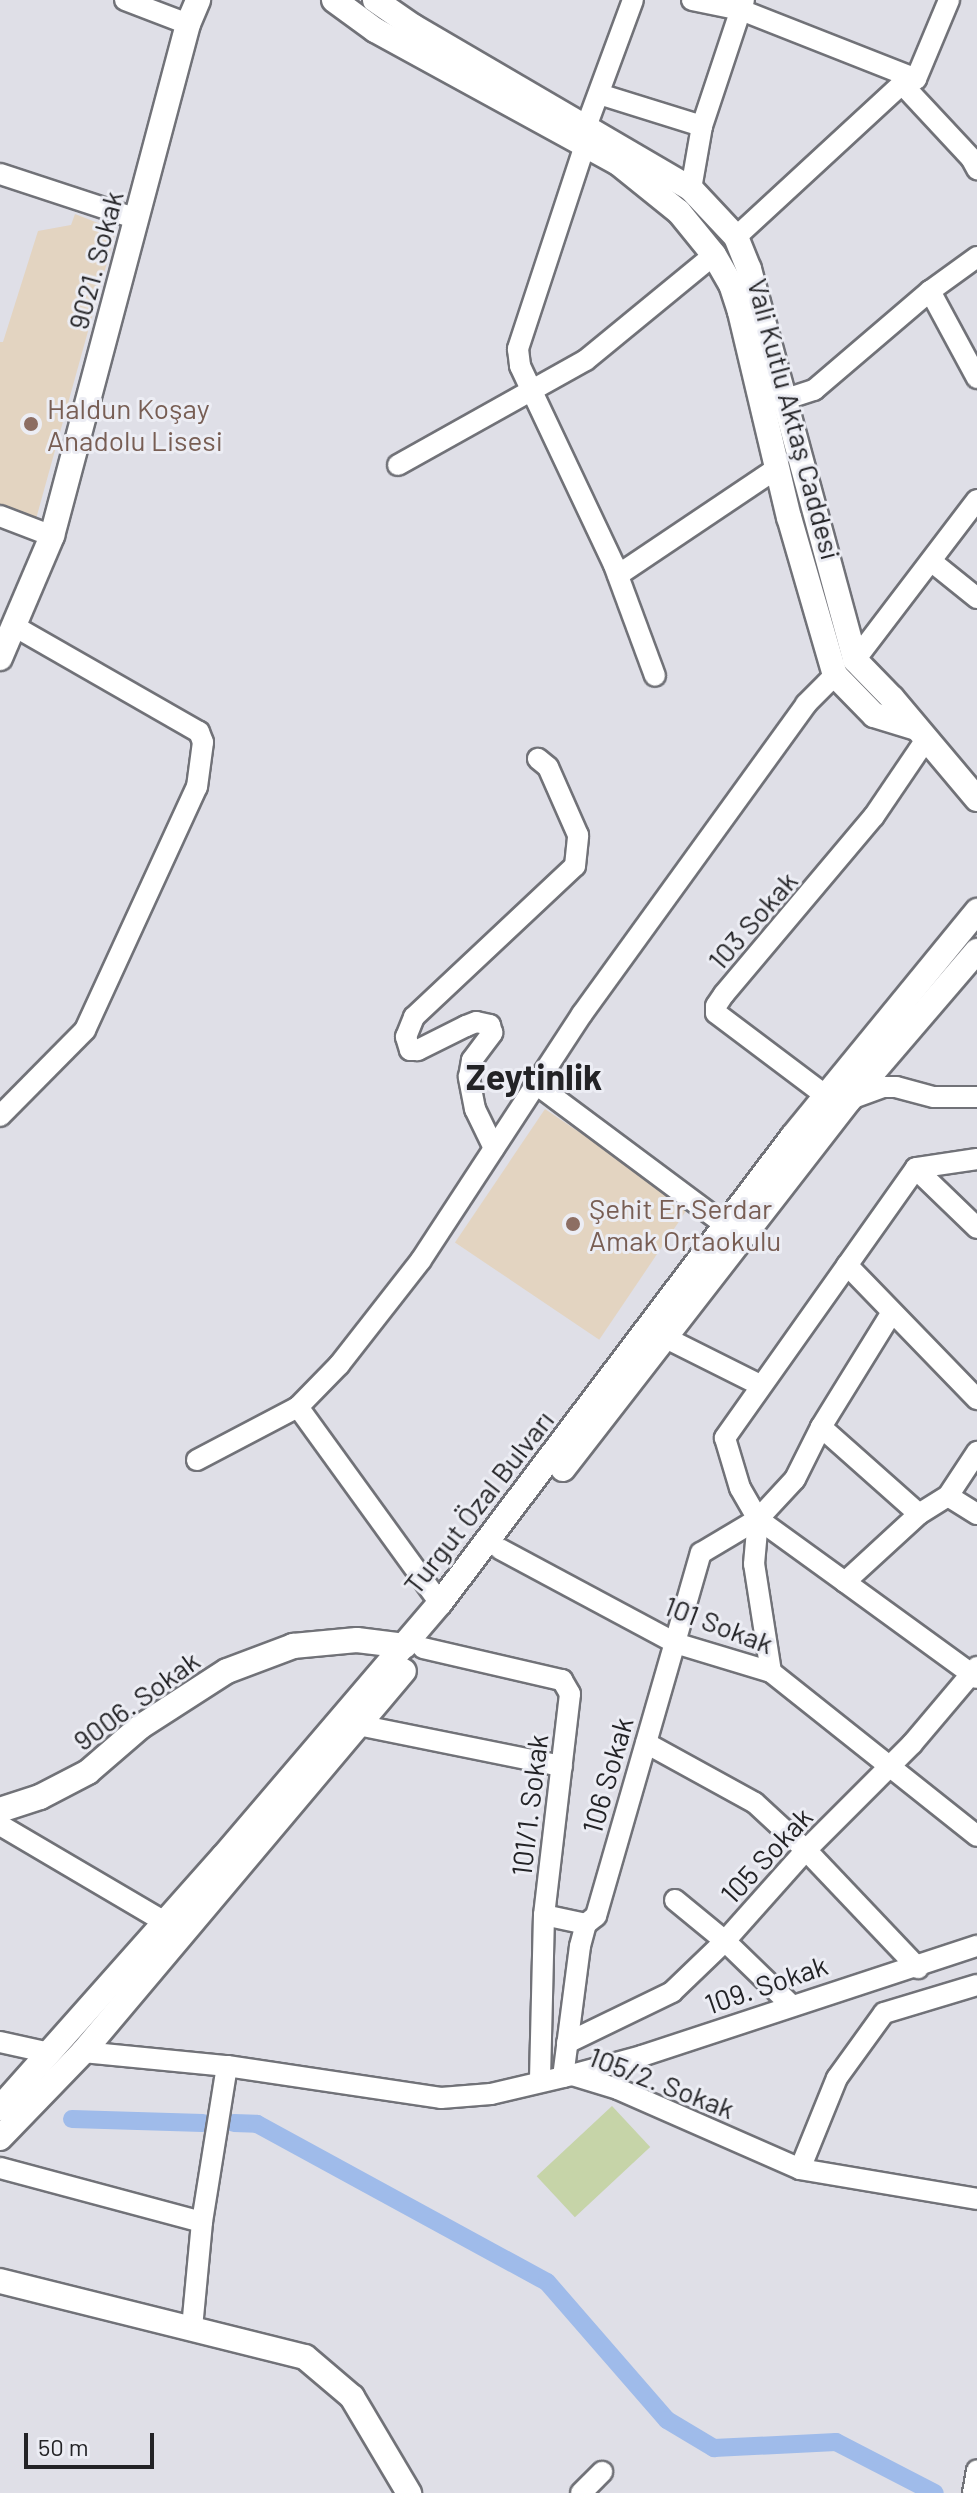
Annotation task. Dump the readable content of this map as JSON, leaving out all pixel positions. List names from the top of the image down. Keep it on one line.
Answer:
{"streets":{"street":["9021. Sokak","Vali Kutlu Aktaş Caddesi","103 Sokak","Turgut Özal Bulvarı","101 Sokak","9006. Sokak","106 Sokak","101/1. Sokak","105 Sokak","109. Sokak","105/2. Sokak"]},"crossings":[["Vali Kutlu Aktaş Caddesi","103 Sokak"],["103 Sokak","Turgut Özal Bulvarı"],["Turgut Özal Bulvarı","101 Sokak"],["Turgut Özal Bulvarı","9006. Sokak"],["Turgut Özal Bulvarı","101/1. Sokak"],["Turgut Özal Bulvarı","105/2. Sokak"],["101 Sokak","106 Sokak"],["101 Sokak","105 Sokak"],["9006. Sokak","101/1. Sokak"],["106 Sokak","105 Sokak"],["106 Sokak","109. Sokak"],["106 Sokak","105/2. Sokak"],["101/1. Sokak","105/2. Sokak"],["109. Sokak","105/2. Sokak"]],"districts":["Zeytinlik"],"places":["Haldun Koşay Anadolu Lisesi","Şehit Er Serdar Amak Ortaokulu"],"scale_bar":"50 m"}
